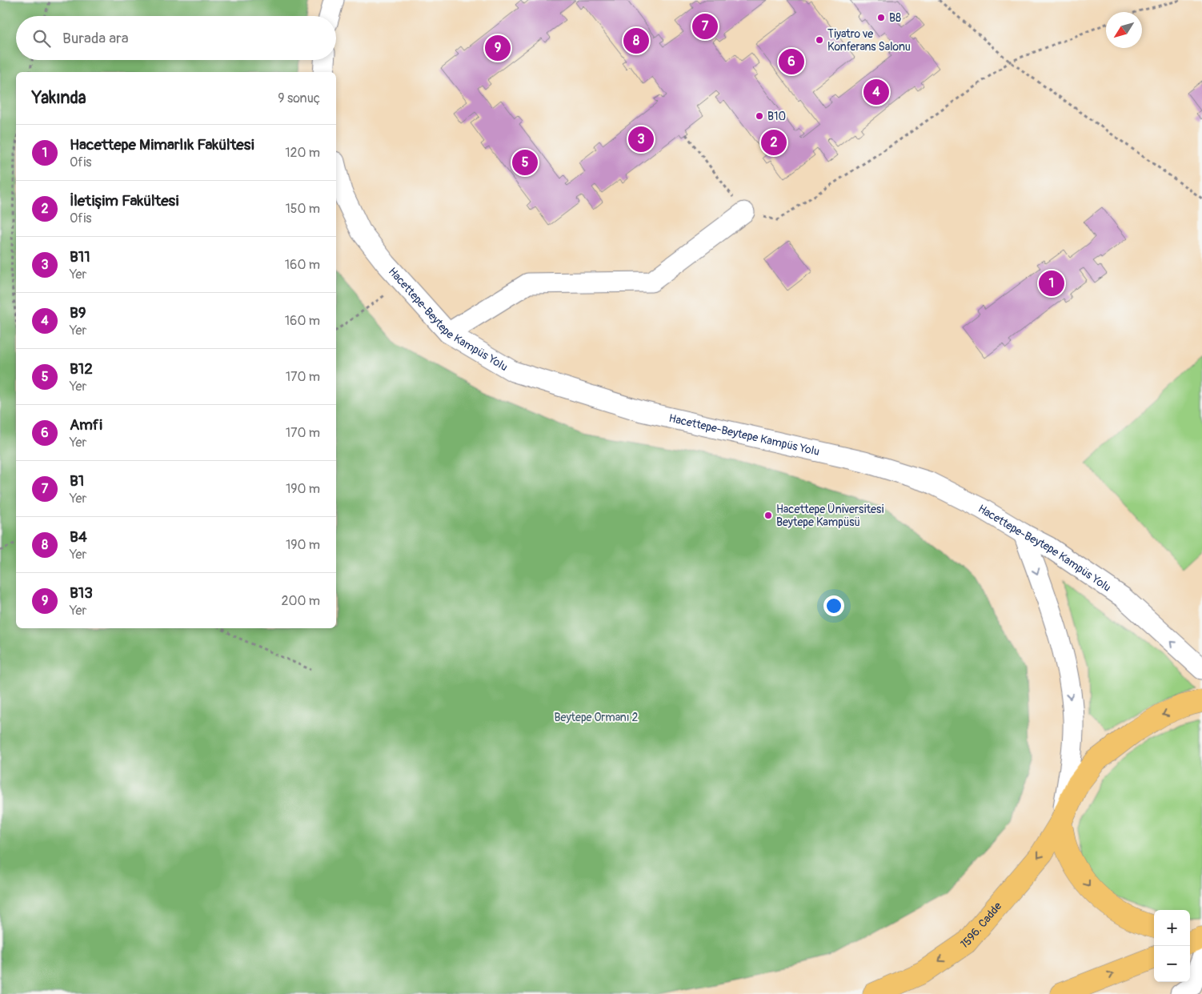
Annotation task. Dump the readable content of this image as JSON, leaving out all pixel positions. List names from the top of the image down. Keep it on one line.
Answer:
{"streets":{"main road":["1596. Cadde"],"street":["Hacettepe-Beytepe Kampüs Yolu"]},"one_way":["1596. Cadde"],"parks":["Beytepe Ormanı 2"],"places":["B8","Tiyatro ve Konferans Salonu","B10","Hacettepe Üniversitesi Beytepe Kampüsü"],"north":"bottom left","page":{"pins":["7","8","9","6","4","3","2","5","1"],"search":"Burada ara","heading":["Yakında","9 sonuç"],"list":[{"mark":"1","name":"Hacettepe Mimarlık Fakültesi","note":"Ofis","value":"120 m"},{"mark":"2","name":"İletişim Fakültesi","note":"Ofis","value":"150 m"},{"mark":"3","name":"B11","note":"Yer","value":"160 m"},{"mark":"4","name":"B9","note":"Yer","value":"160 m"},{"mark":"5","name":"B12","note":"Yer","value":"170 m"},{"mark":"6","name":"Amfi","note":"Yer","value":"170 m"},{"mark":"7","name":"B1","note":"Yer","value":"190 m"},{"mark":"8","name":"B4","note":"Yer","value":"190 m"},{"mark":"9","name":"B13","note":"Yer","value":"200 m"}],"map_buttons":["+","−"]}}
